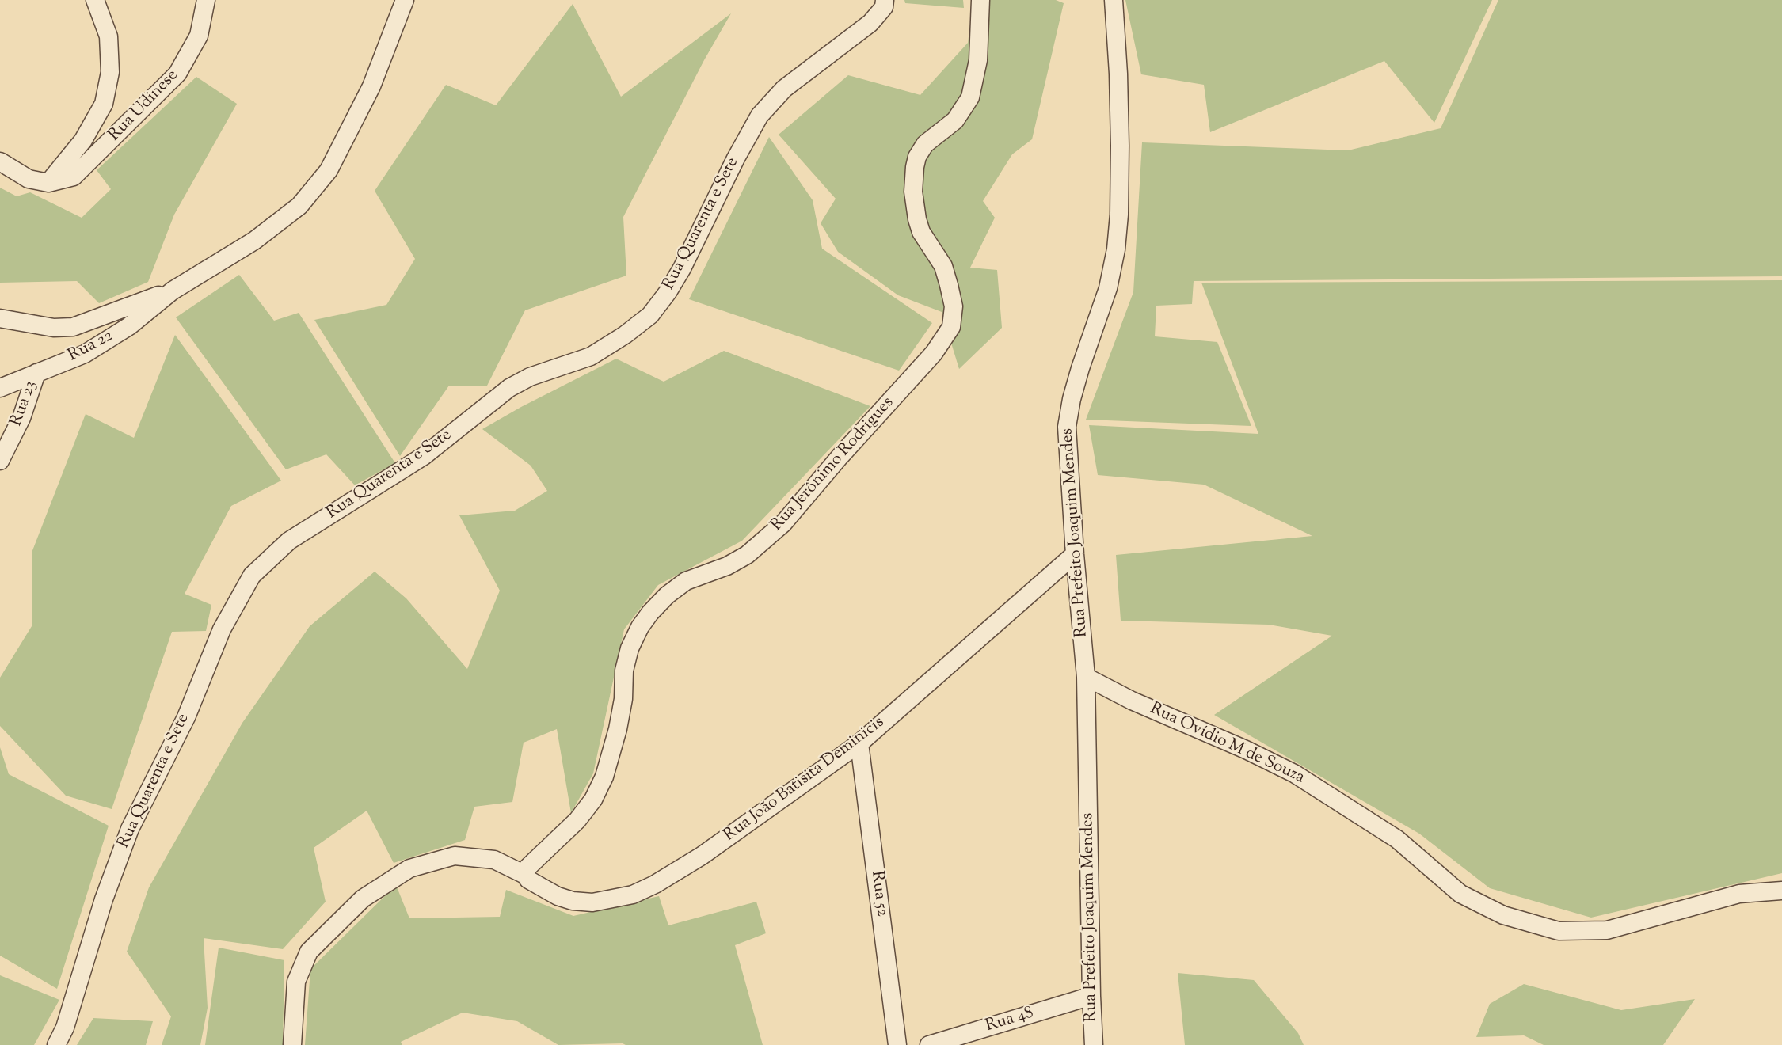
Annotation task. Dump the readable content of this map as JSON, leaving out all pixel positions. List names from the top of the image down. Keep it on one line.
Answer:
{"streets":{"street":["Rua Udinese","Rua Quarenta e Sete","Rua 22","Rua 23","Rua Jerônimo Rodrigues","Rua Prefeito Joaquim Mendes","Rua Ovídio M de Souza","Rua João Batisita Deminicis","Rua 52","Rua 48"]},"crossings":[["Rua 22","Rua 23"],["Rua Jerônimo Rodrigues","Rua João Batisita Deminicis"],["Rua Prefeito Joaquim Mendes","Rua Ovídio M de Souza"],["Rua Prefeito Joaquim Mendes","Rua João Batisita Deminicis"],["Rua Prefeito Joaquim Mendes","Rua 48"],["Rua João Batisita Deminicis","Rua 52"]]}
